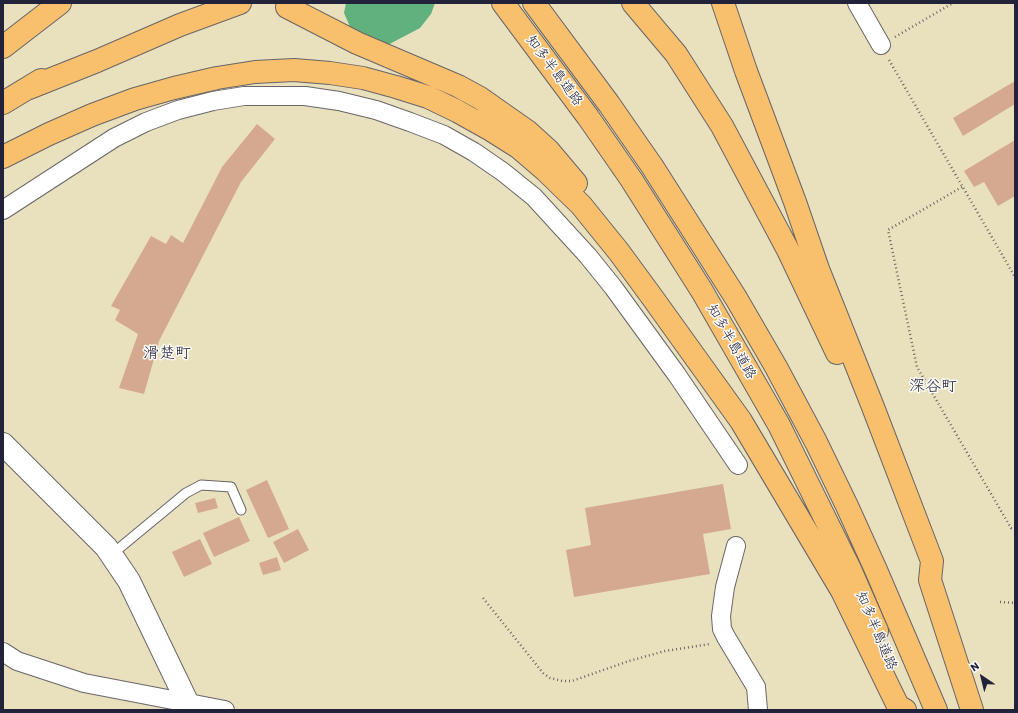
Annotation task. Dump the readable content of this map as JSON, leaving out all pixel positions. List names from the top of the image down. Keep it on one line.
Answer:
{"streets":{"highway":["知多半島道路"]},"districts":["滑楚町","深谷町"],"north":"top left"}
